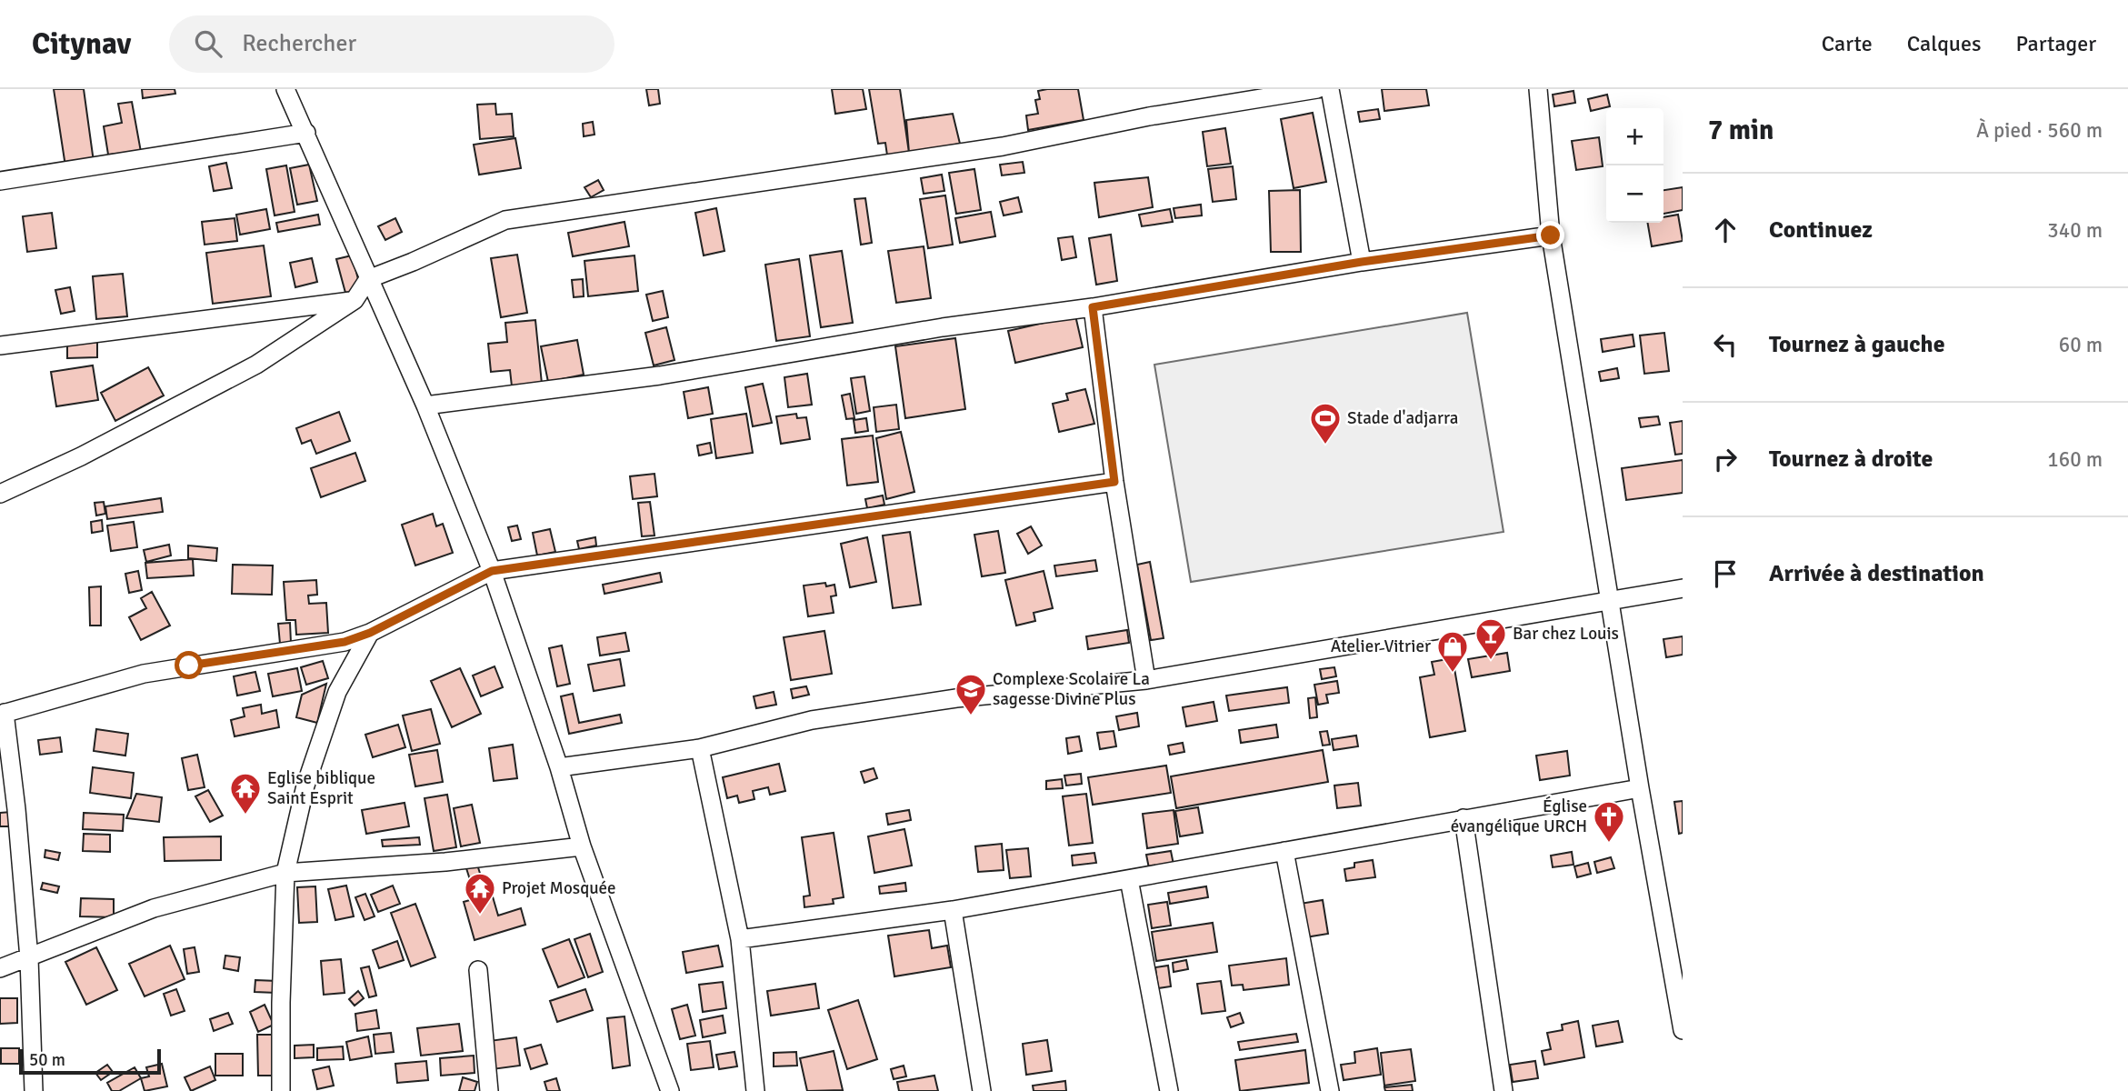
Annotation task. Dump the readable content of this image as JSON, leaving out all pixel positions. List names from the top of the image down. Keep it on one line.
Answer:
{"places":{"sports":["Stade d'adjarra"],"bar":["Bar chez Louis"],"shop":["Atelier Vitrier"],"school or university":["Complexe Scolaire La sagesse Divine Plus"],"temple":["Eglise biblique Saint Esprit","Projet Mosquée"],"church":["Église évangélique URCH"]},"scale_bar":"50 m","page":{"header":"Citynav","search":"Rechercher","nav":["Carte","Calques","Partager"],"heading":["7 min","À pied · 560 m"],"map_buttons":["+","−"],"list":[["Continuez","340 m"],["Tournez à gauche","60 m"],["Tournez à droite","160 m"],"Arrivée à destination"],"scale":"50 m"}}
